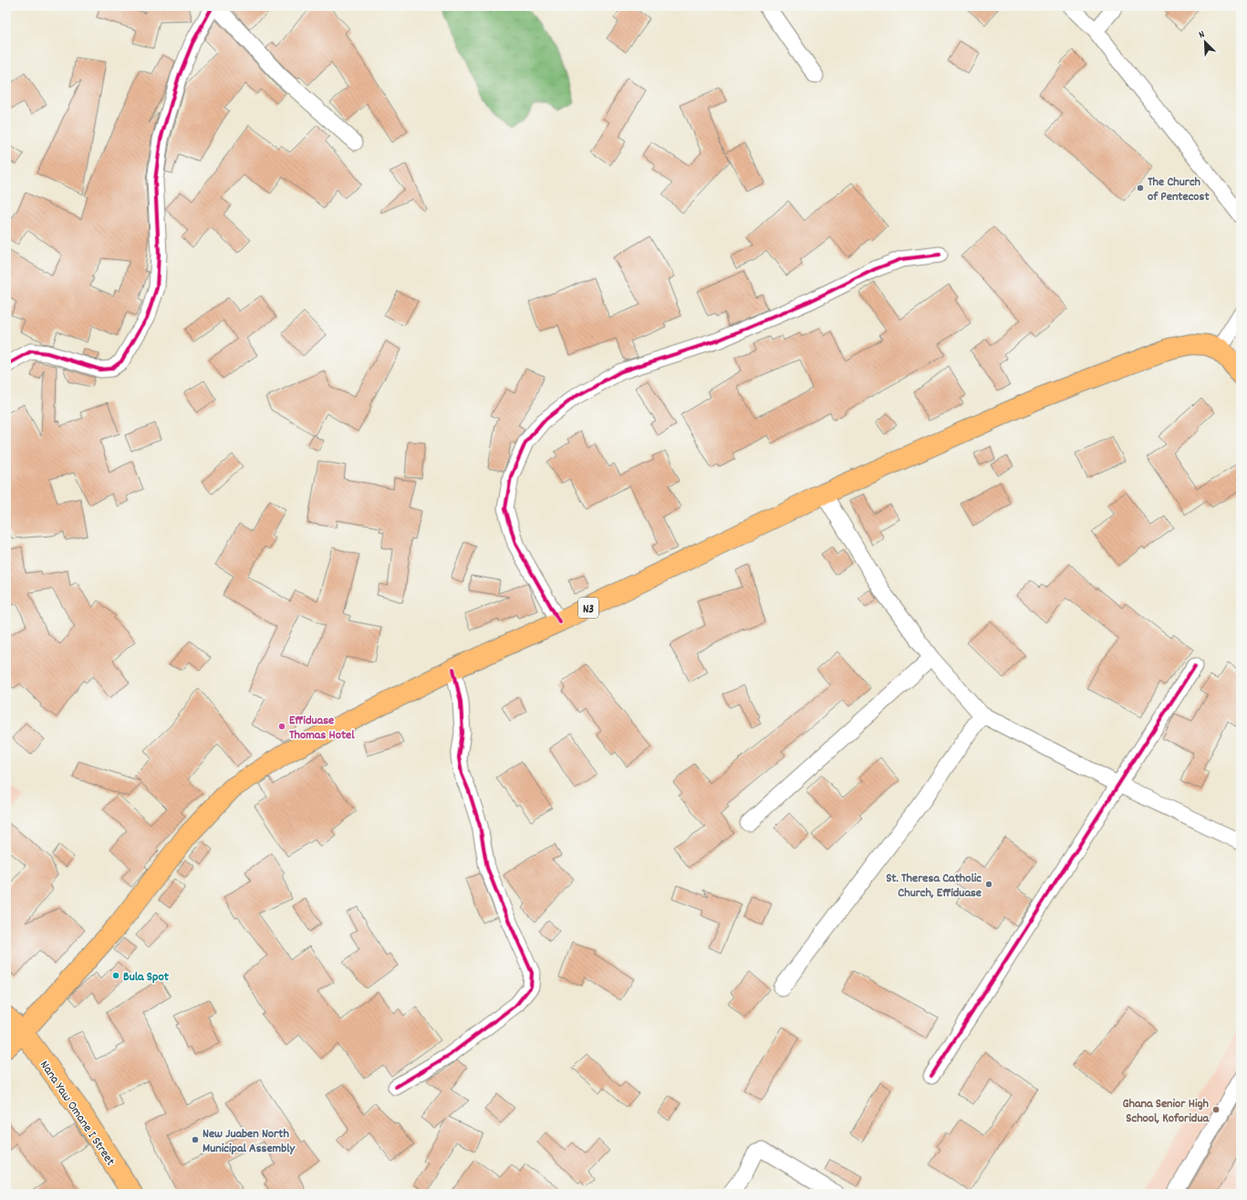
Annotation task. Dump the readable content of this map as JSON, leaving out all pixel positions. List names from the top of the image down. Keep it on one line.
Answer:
{"streets":{"main road":["N3","Nana Yaw Omane I Street"]},"crossings":[["N3","Nana Yaw Omane I Street"]],"places":["The Church of Pentecost","Effiduase Thomas Hotel","St. Theresa Catholic Church, Effiduase","Bula Spot","Ghana Senior High School, Koforidua","New Juaben North Municipal Assembly"],"north":"top left"}
